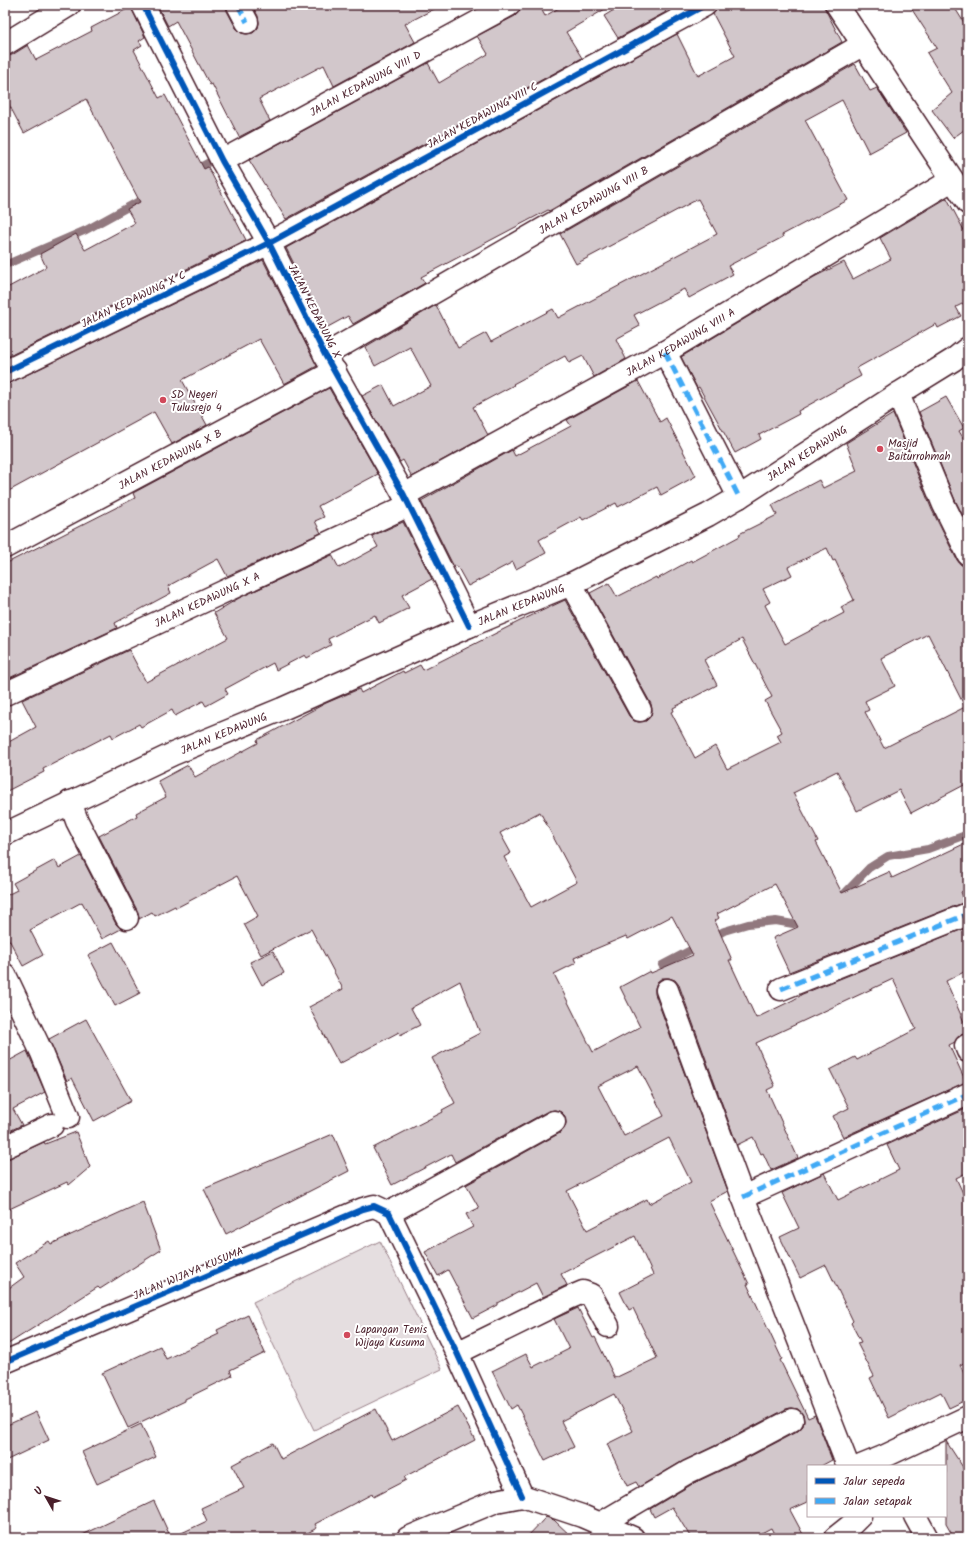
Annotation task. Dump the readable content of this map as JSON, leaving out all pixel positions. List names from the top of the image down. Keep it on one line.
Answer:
{"streets":{"street":["JALAN KEDAWUNG VIII D","JALAN KEDAWUNG VIII C","JALAN KEDAWUNG VIII B","JALAN KEDAWUNG X C","JALAN KEDAWUNG X","JALAN KEDAWUNG VIII A","JALAN KEDAWUNG","JALAN KEDAWUNG X B","JALAN KEDAWUNG X A","JALAN WIJAYA KUSUMA"]},"crossings":[["JALAN KEDAWUNG VIII D","JALAN KEDAWUNG X"],["JALAN KEDAWUNG VIII C","JALAN KEDAWUNG X C"],["JALAN KEDAWUNG VIII C","JALAN KEDAWUNG X"],["JALAN KEDAWUNG VIII B","JALAN KEDAWUNG X"],["JALAN KEDAWUNG VIII B","JALAN KEDAWUNG X B"],["JALAN KEDAWUNG X C","JALAN KEDAWUNG X"],["JALAN KEDAWUNG X","JALAN KEDAWUNG VIII A"],["JALAN KEDAWUNG X","JALAN KEDAWUNG"],["JALAN KEDAWUNG X","JALAN KEDAWUNG X B"],["JALAN KEDAWUNG X","JALAN KEDAWUNG X A"],["JALAN KEDAWUNG VIII A","JALAN KEDAWUNG X A"]],"places":["SD Negeri Tulusrejo 4","Masjid Baiturrohmah","Lapangan Tenis Wijaya Kusuma"],"legend":["Jalur sepeda","Jalan setapak"],"north":"top left"}
